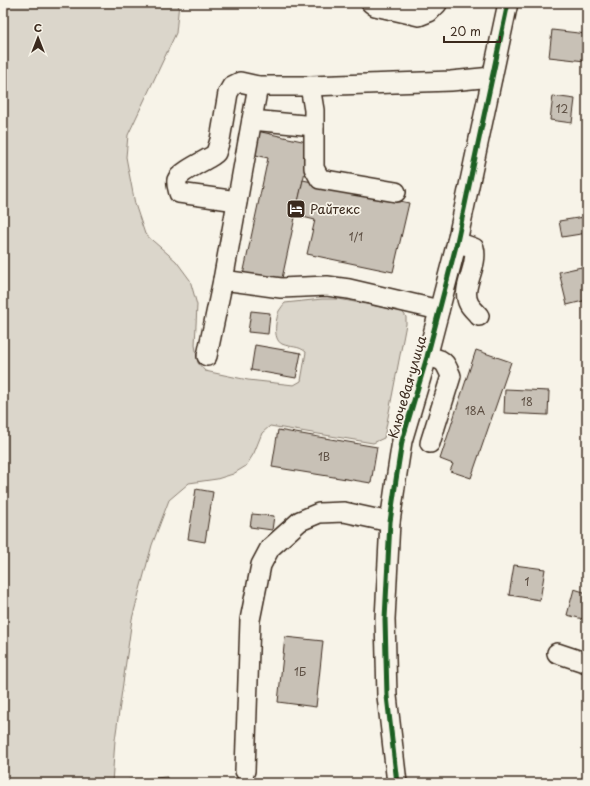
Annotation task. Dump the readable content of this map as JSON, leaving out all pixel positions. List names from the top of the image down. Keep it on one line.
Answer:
{"streets":{"street":["Ключевая улица"]},"places":{"hotel":["Райтекс"]},"house_numbers":["12","1/1","18","18А","1В","1","1Б"],"scale_bar":"20 m","north":"top"}
